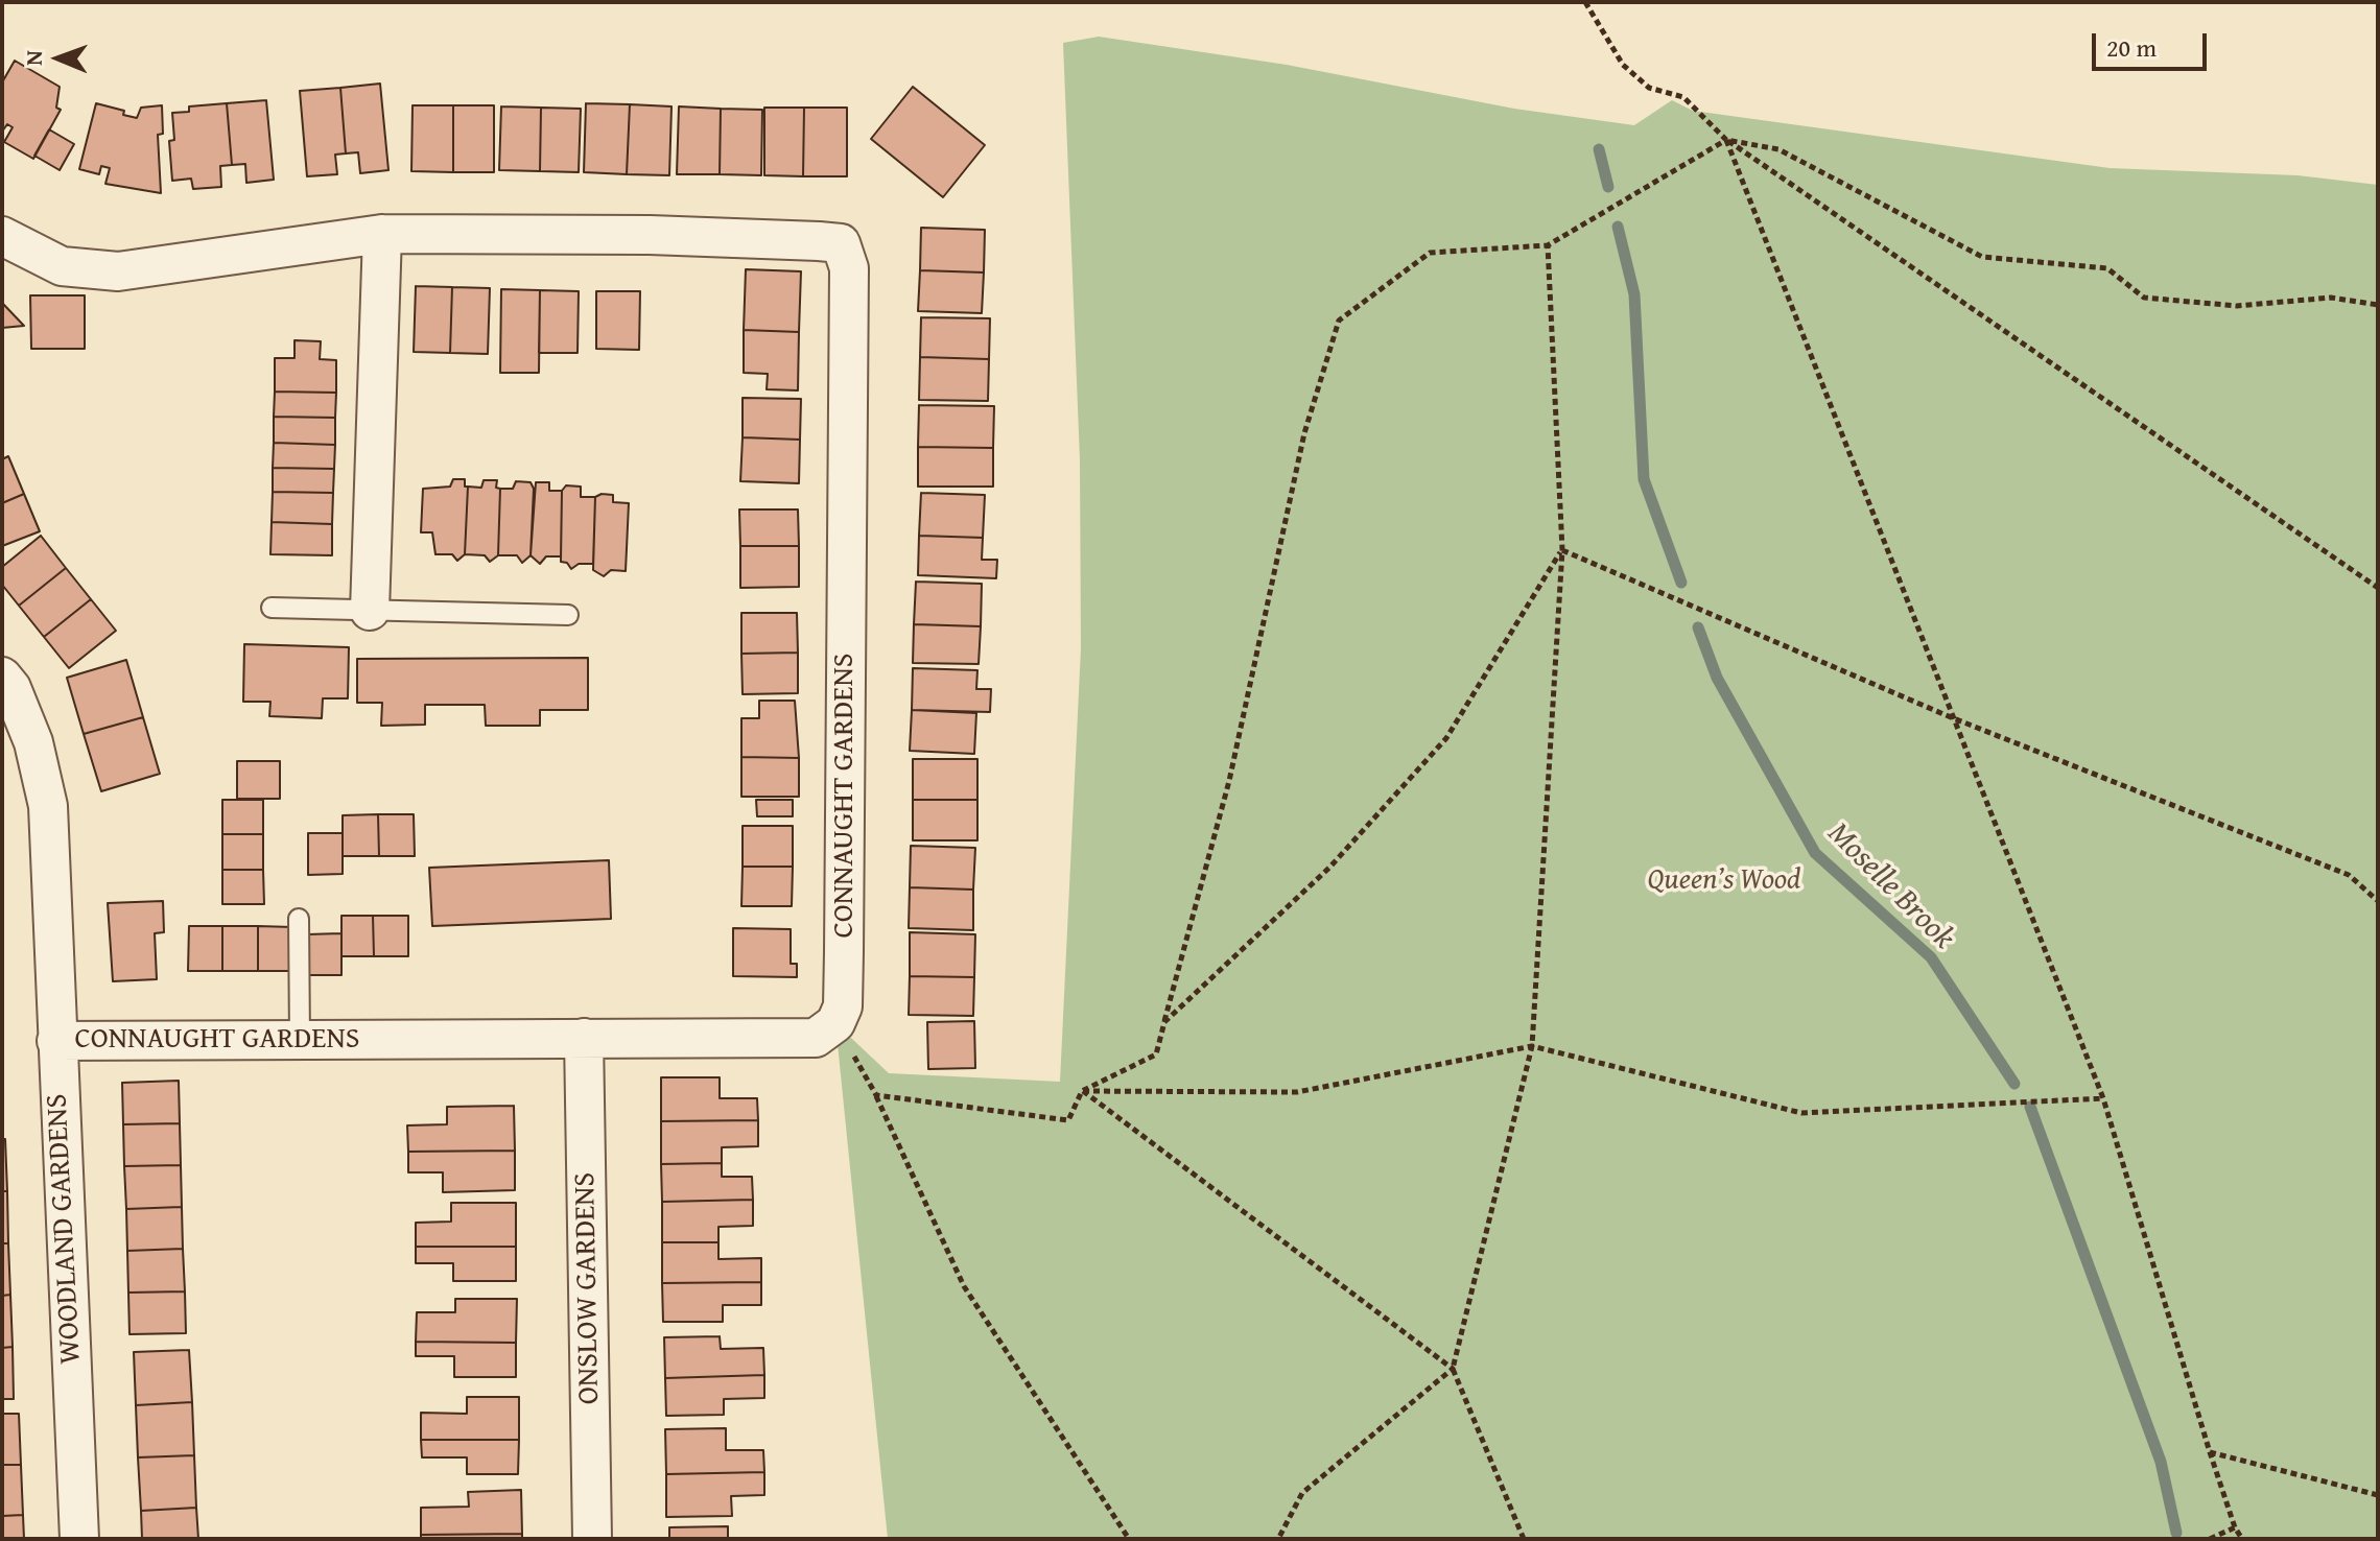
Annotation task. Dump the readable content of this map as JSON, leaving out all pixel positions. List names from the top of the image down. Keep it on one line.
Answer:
{"streets":{"street":["CONNAUGHT GARDENS","WOODLAND GARDENS","ONSLOW GARDENS"]},"crossings":[["CONNAUGHT GARDENS","WOODLAND GARDENS"],["CONNAUGHT GARDENS","ONSLOW GARDENS"]],"water":["Moselle Brook"],"parks":["Queen’s Wood"],"scale_bar":"20 m","north":"left"}
